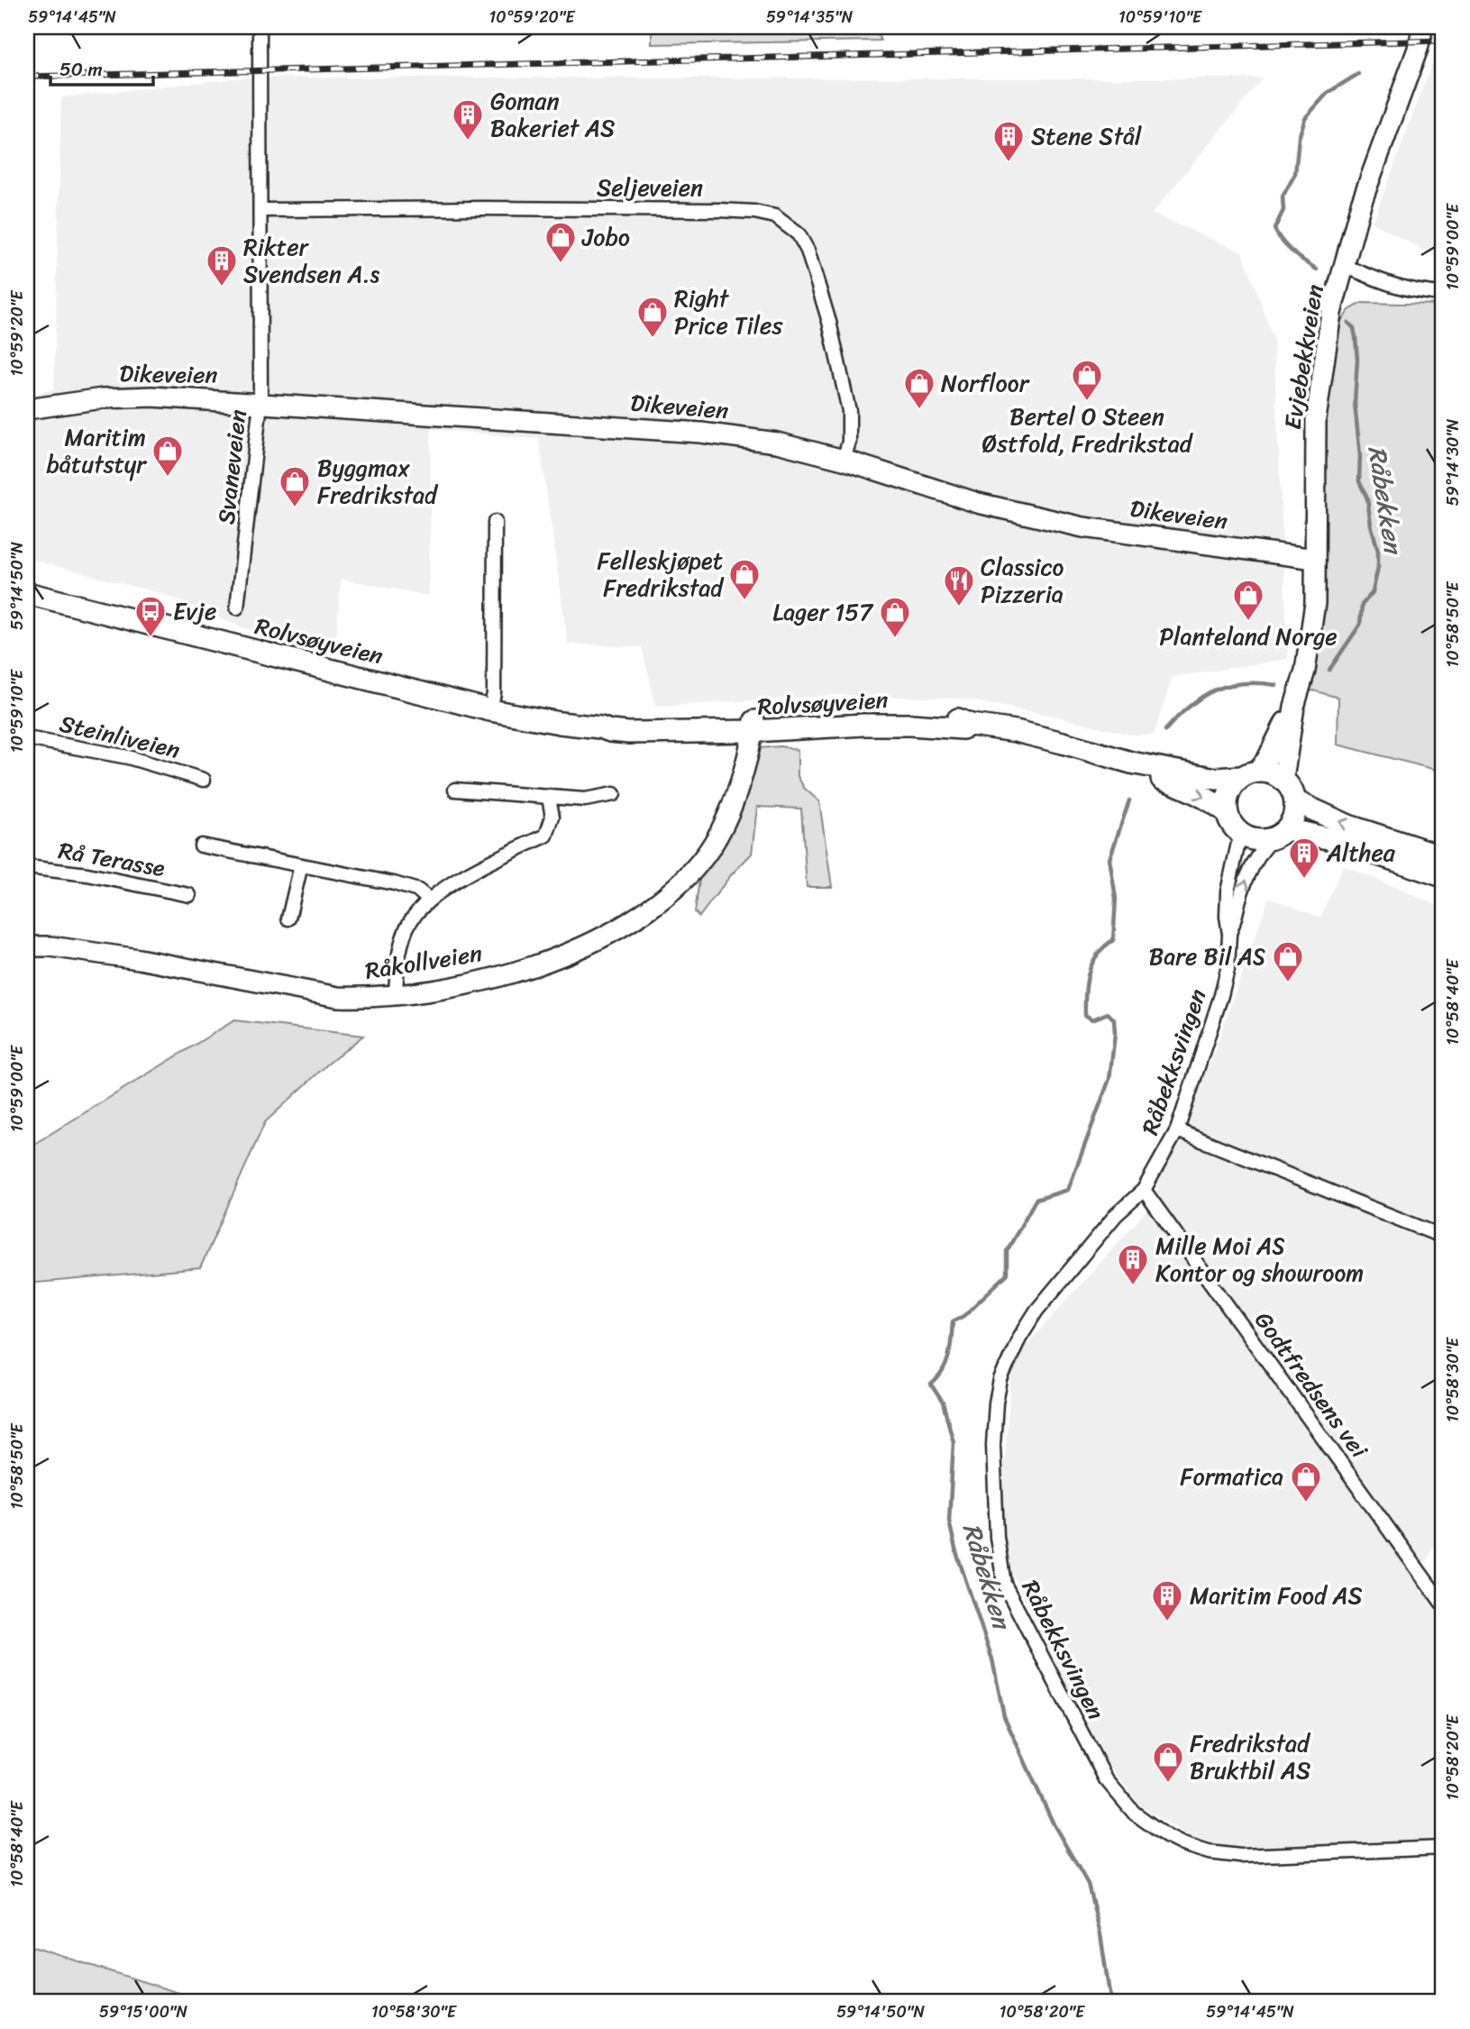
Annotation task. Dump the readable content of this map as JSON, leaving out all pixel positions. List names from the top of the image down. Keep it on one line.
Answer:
{"streets":{"main road":["Rolvsøyveien"],"street":["Seljeveien","Evjebekkveien","Dikeveien","Svaneveien","Steinliveien","Rå Terasse","Råkollveien","Råbekksvingen","Godtfredsens vei"]},"crossings":[["Seljeveien","Dikeveien"],["Seljeveien","Svaneveien"],["Evjebekkveien","Dikeveien"],["Evjebekkveien","Rolvsøyveien"],["Evjebekkveien","Råbekksvingen"],["Dikeveien","Svaneveien"],["Rolvsøyveien","Råkollveien"],["Rolvsøyveien","Råbekksvingen"],["Råbekksvingen","Godtfredsens vei"]],"water":["Råbekken"],"places":{"building":["Goman Bakeriet AS","Stene Stål","Rikter Svendsen A.s","Althea","Mille Moi AS Kontor og showroom","Maritim Food AS"],"shop":["Jobo","Right Price Tiles","Bertel O Steen Østfold, Fredrikstad","Norfloor","Maritim båtutstyr","Byggmax Fredrikstad","Felleskjøpet Fredrikstad","Planteland Norge","Lager 157","Bare Bil AS","Formatica","Fredrikstad Bruktbil AS"],"restaurant":["Classico Pizzeria"],"bus stop":["Evje"]},"scale_bar":"50 m","coordinates":["59°14'45\"N","10°59'20\"E","59°14'35\"N","10°59'10\"E","10°59'00\"E","59°14'30\"N","59°14'50\"N","10°58'50\"E","10°58'40\"E","10°58'30\"E","10°58'20\"E","59°15'00\"N"]}
